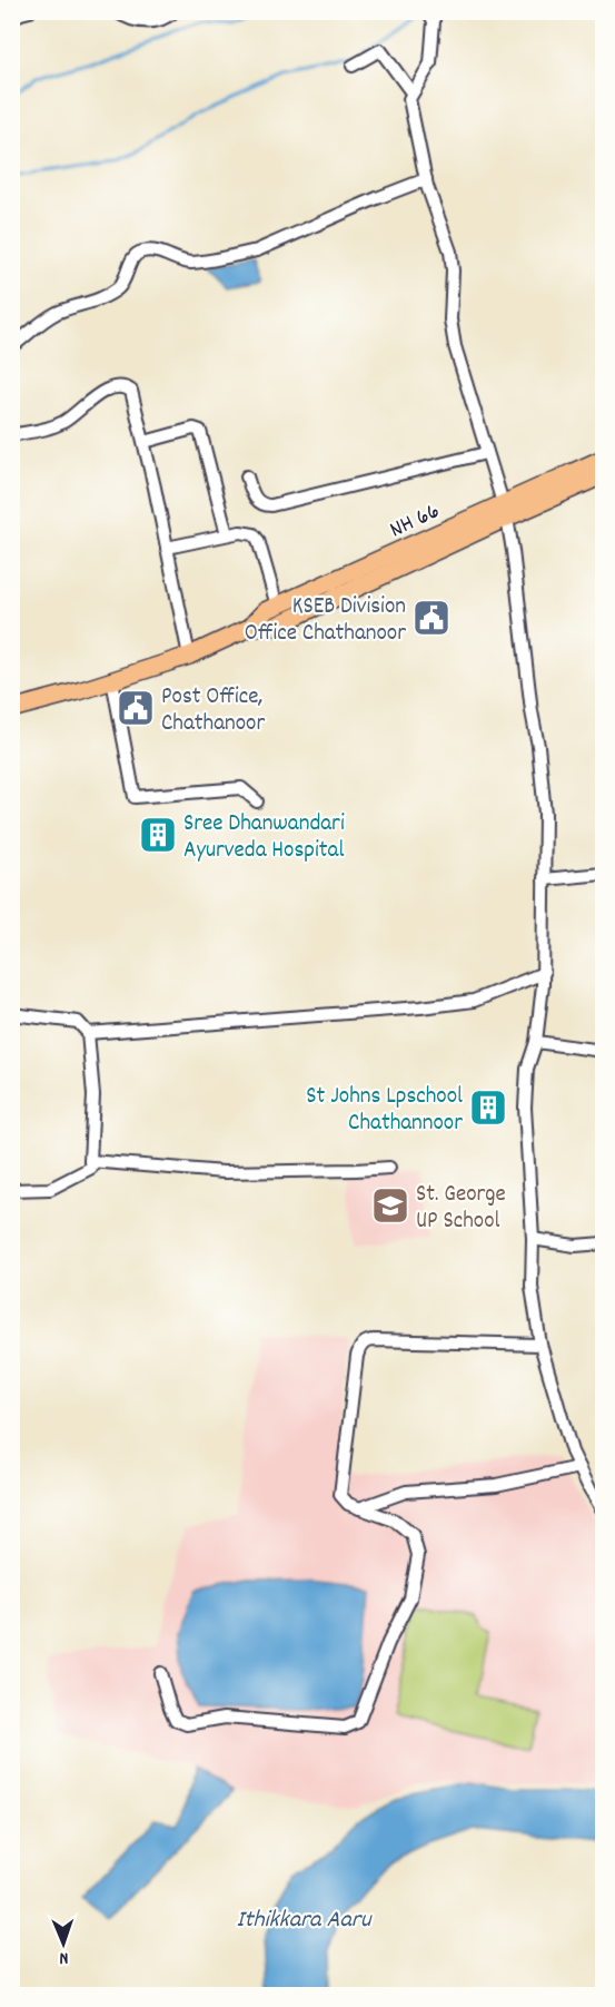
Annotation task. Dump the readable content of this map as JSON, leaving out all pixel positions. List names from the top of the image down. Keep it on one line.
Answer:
{"streets":{"highway":["NH 66"]},"water":["Ithikkara Aaru"],"places":{"public building":["KSEB Division Office Chathanoor","Post Office, Chathanoor"],"building":["Sree Dhanwandari Ayurveda Hospital","St Johns Lpschool Chathannoor"],"school or university":["St. George UP School"]},"north":"bottom"}
